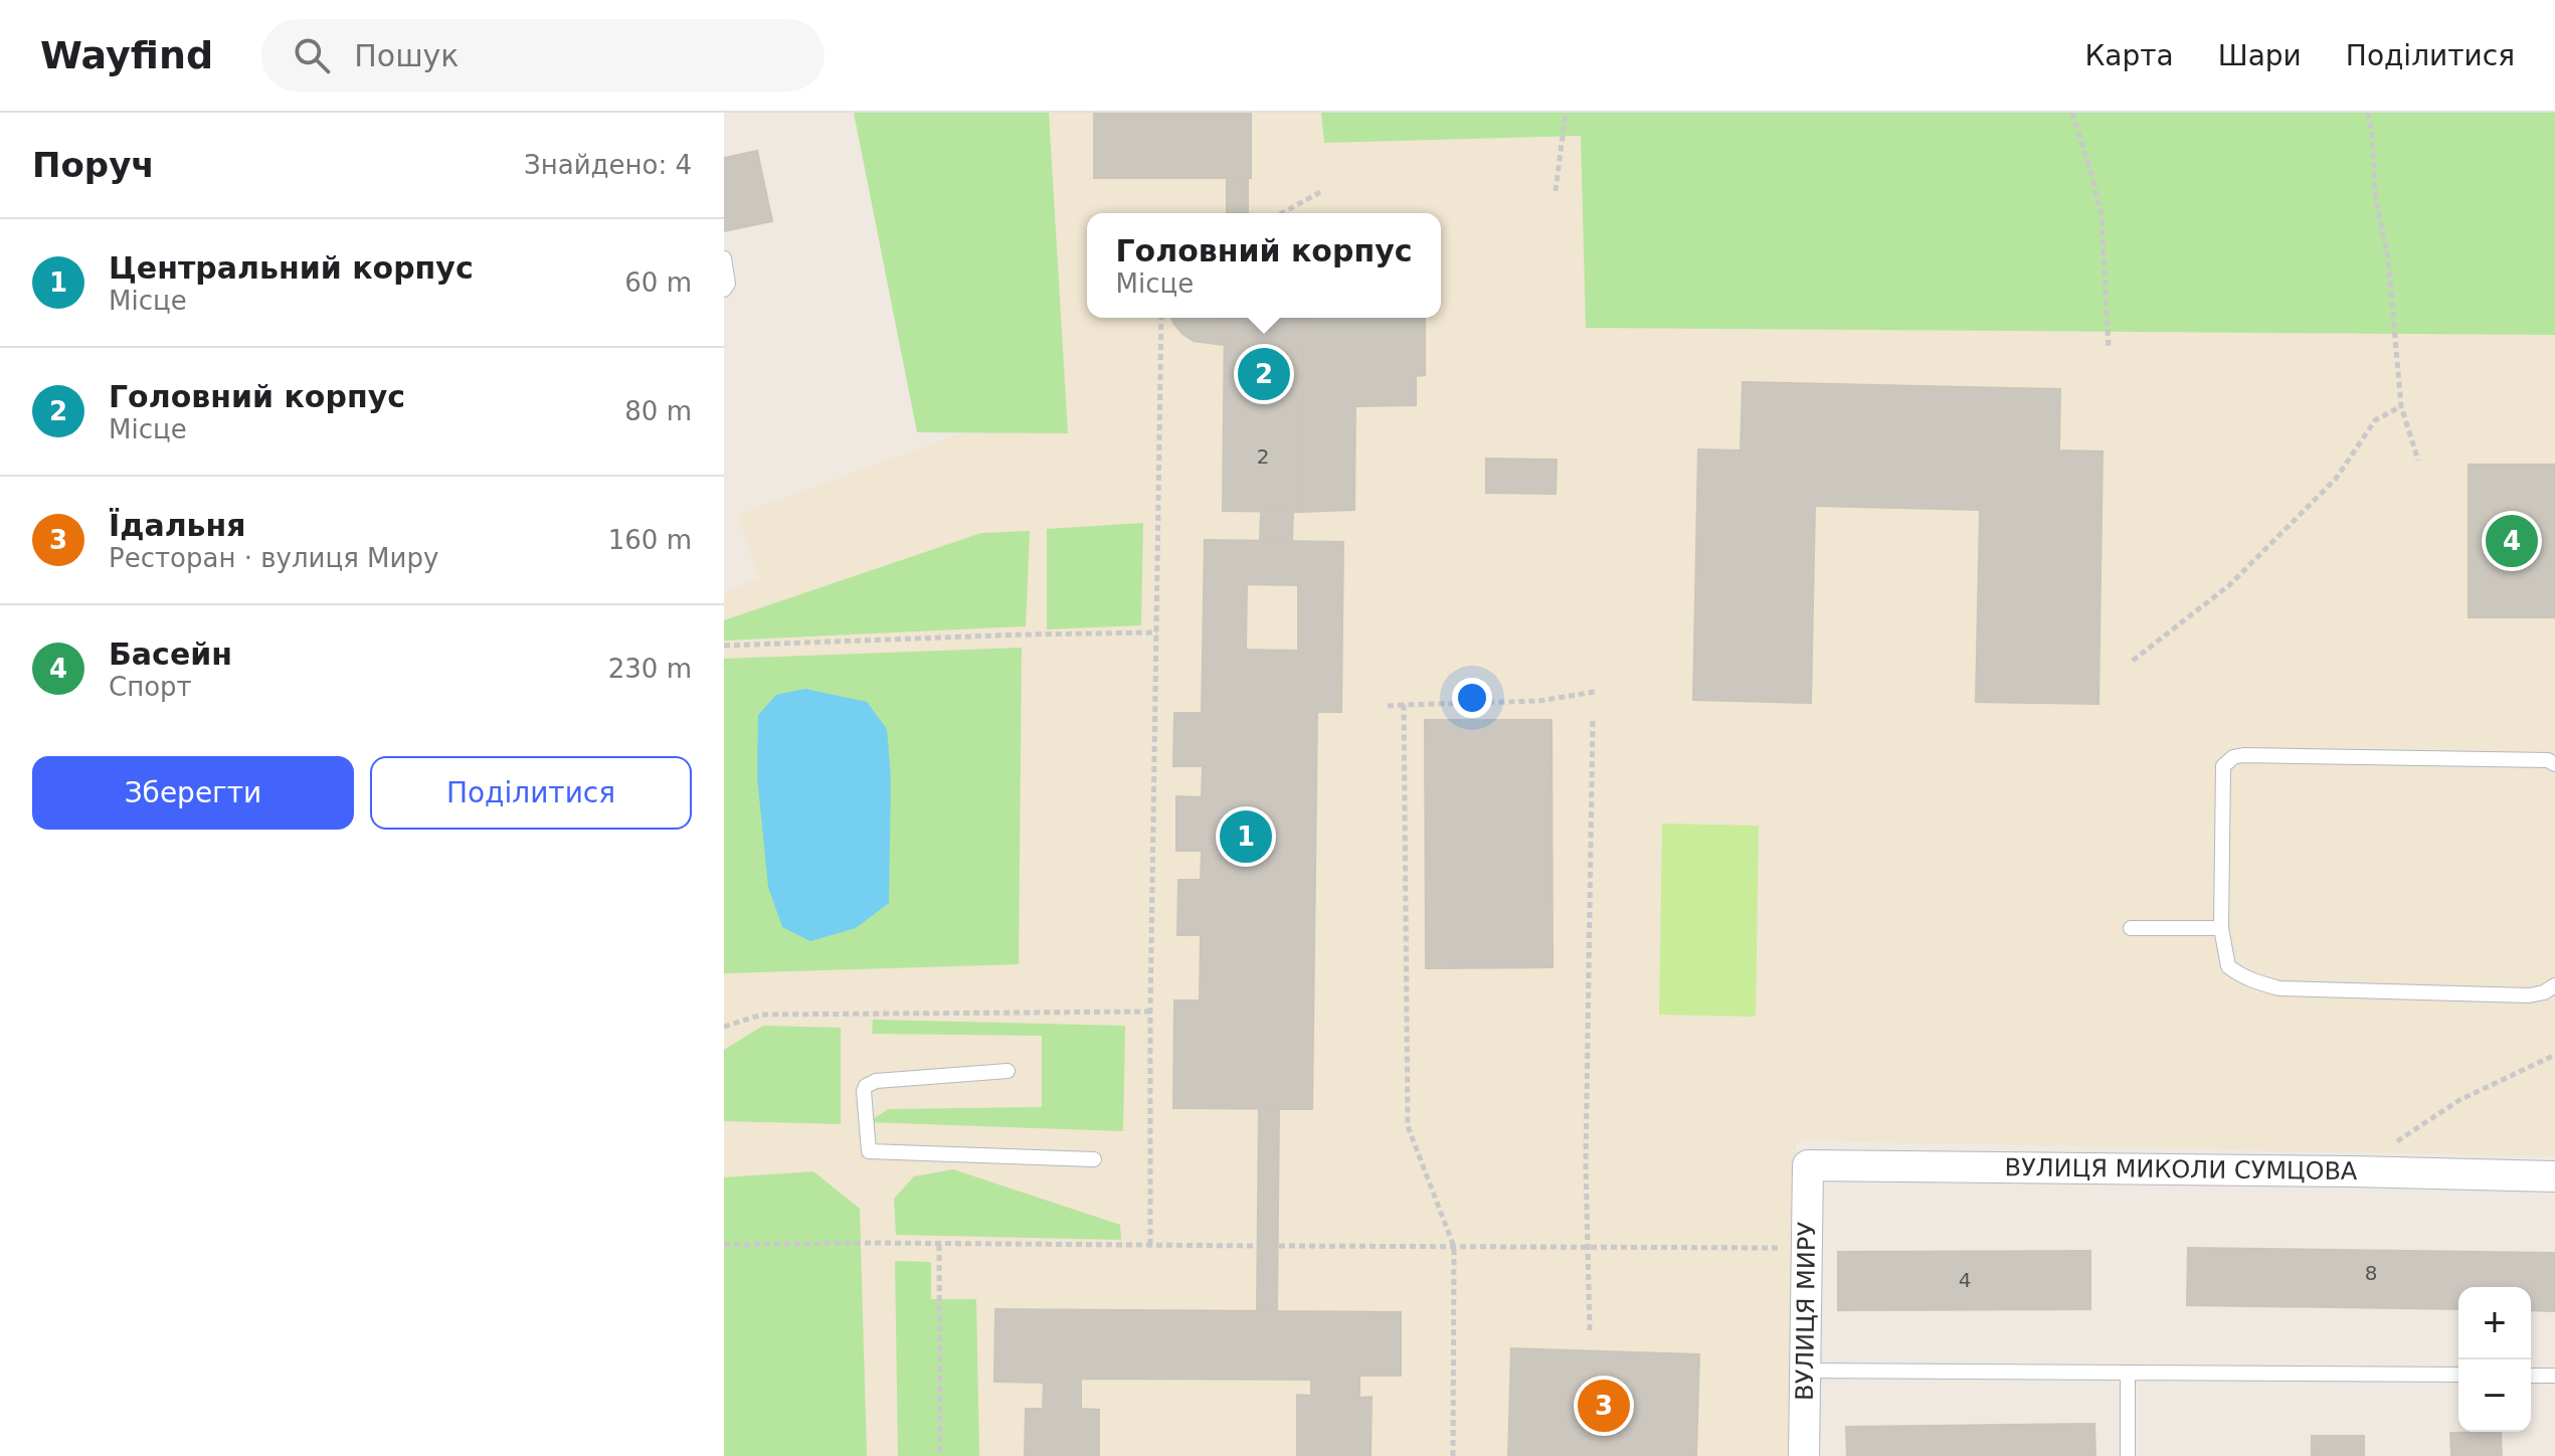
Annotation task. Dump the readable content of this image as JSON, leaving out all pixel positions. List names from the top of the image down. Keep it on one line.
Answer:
{"streets":{"street":["ВУЛИЦЯ МИКОЛИ СУМЦОВА","ВУЛИЦЯ МИРУ"]},"crossings":[["ВУЛИЦЯ МИКОЛИ СУМЦОВА","ВУЛИЦЯ МИРУ"]],"house_numbers":["2","8","4"],"page":{"header":"Wayfind","search":"Пошук","nav":["Карта","Шари","Поділитися"],"heading":["Поруч","Знайдено: 4"],"popup":["Головний корпус","Місце"],"list":[{"mark":"1","name":"Центральний корпус","note":"Місце","value":"60 m"},{"mark":"2","name":"Головний корпус","note":"Місце","value":"80 m"},{"mark":"3","name":"Їдальня","note":"Ресторан · вулиця Миру","value":"160 m"},{"mark":"4","name":"Басейн","note":"Спорт","value":"230 m"}],"pins":["2","4","1","3"],"buttons":["Зберегти","Поділитися"],"map_buttons":["+","−"]}}
